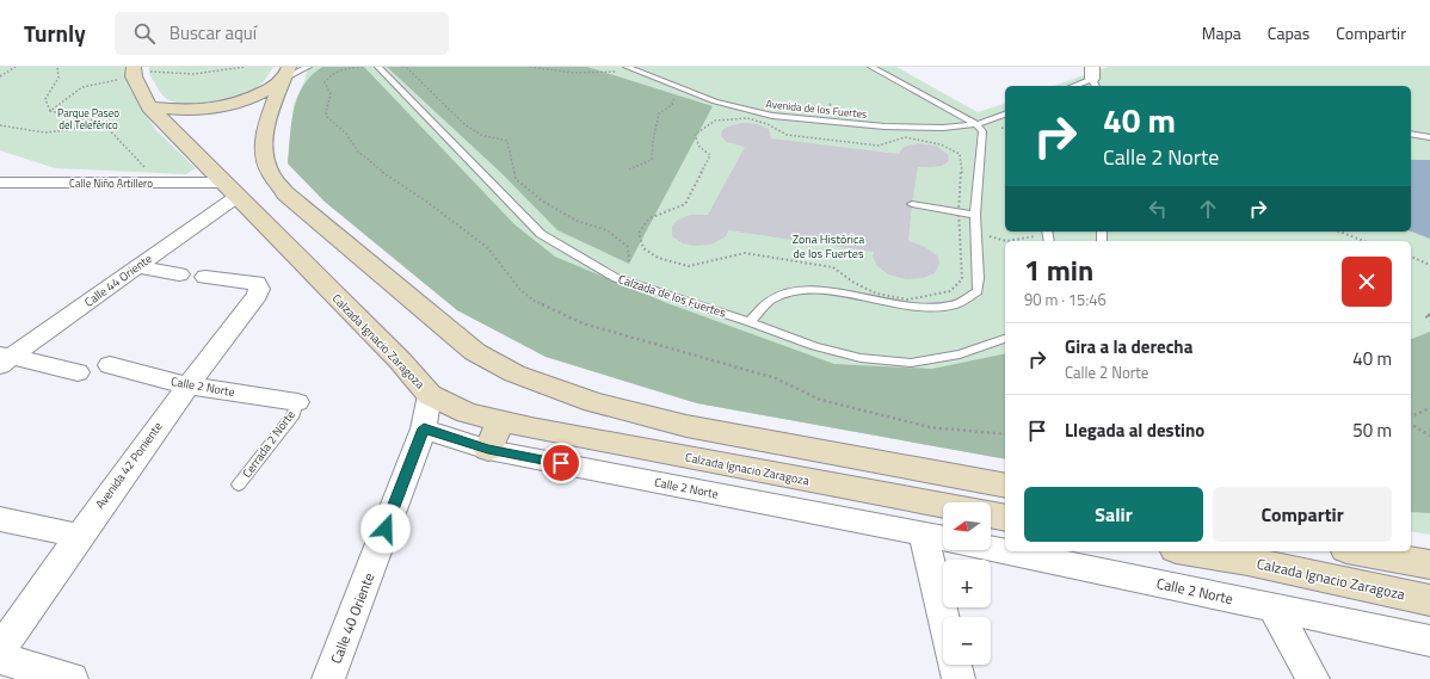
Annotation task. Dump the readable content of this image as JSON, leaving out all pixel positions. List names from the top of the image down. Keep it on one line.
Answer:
{"streets":{"main road":["Calzada Ignacio Zaragoza"],"street":["Calle Niño Artillero","Calle 44 Oriente","Calle 2 Norte","Avenida 42 Poniente","Calle 40 Oriente"],"lane":["Avenida de los Fuertes","Calzada de los Fuertes","Cerrada 2 Norte"]},"crossings":[["Calle Niño Artillero","Calle 44 Oriente"],["Calle Niño Artillero","Calzada Ignacio Zaragoza"],["Calle 44 Oriente","Calzada Ignacio Zaragoza"],["Calzada Ignacio Zaragoza","Calle 40 Oriente"],["Calle 2 Norte","Cerrada 2 Norte"],["Calle 2 Norte","Avenida 42 Poniente"],["Calle 2 Norte","Calle 40 Oriente"]],"parks":["Parque Paseo del Teleférico","Zona Histórica de los Fuertes"],"north":"left","page":{"header":"Turnly","search":"Buscar aquí","nav":["Mapa","Capas","Compartir"],"turn":["40 m","Calle 2 Norte"],"heading":["1 min","90 m · 15:46"],"list":[{"name":"Gira a la derecha","note":"Calle 2 Norte","value":"40 m"},{"name":"Llegada al destino","value":"50 m"}],"buttons":["Salir","Compartir"],"map_buttons":["+","−"]}}
